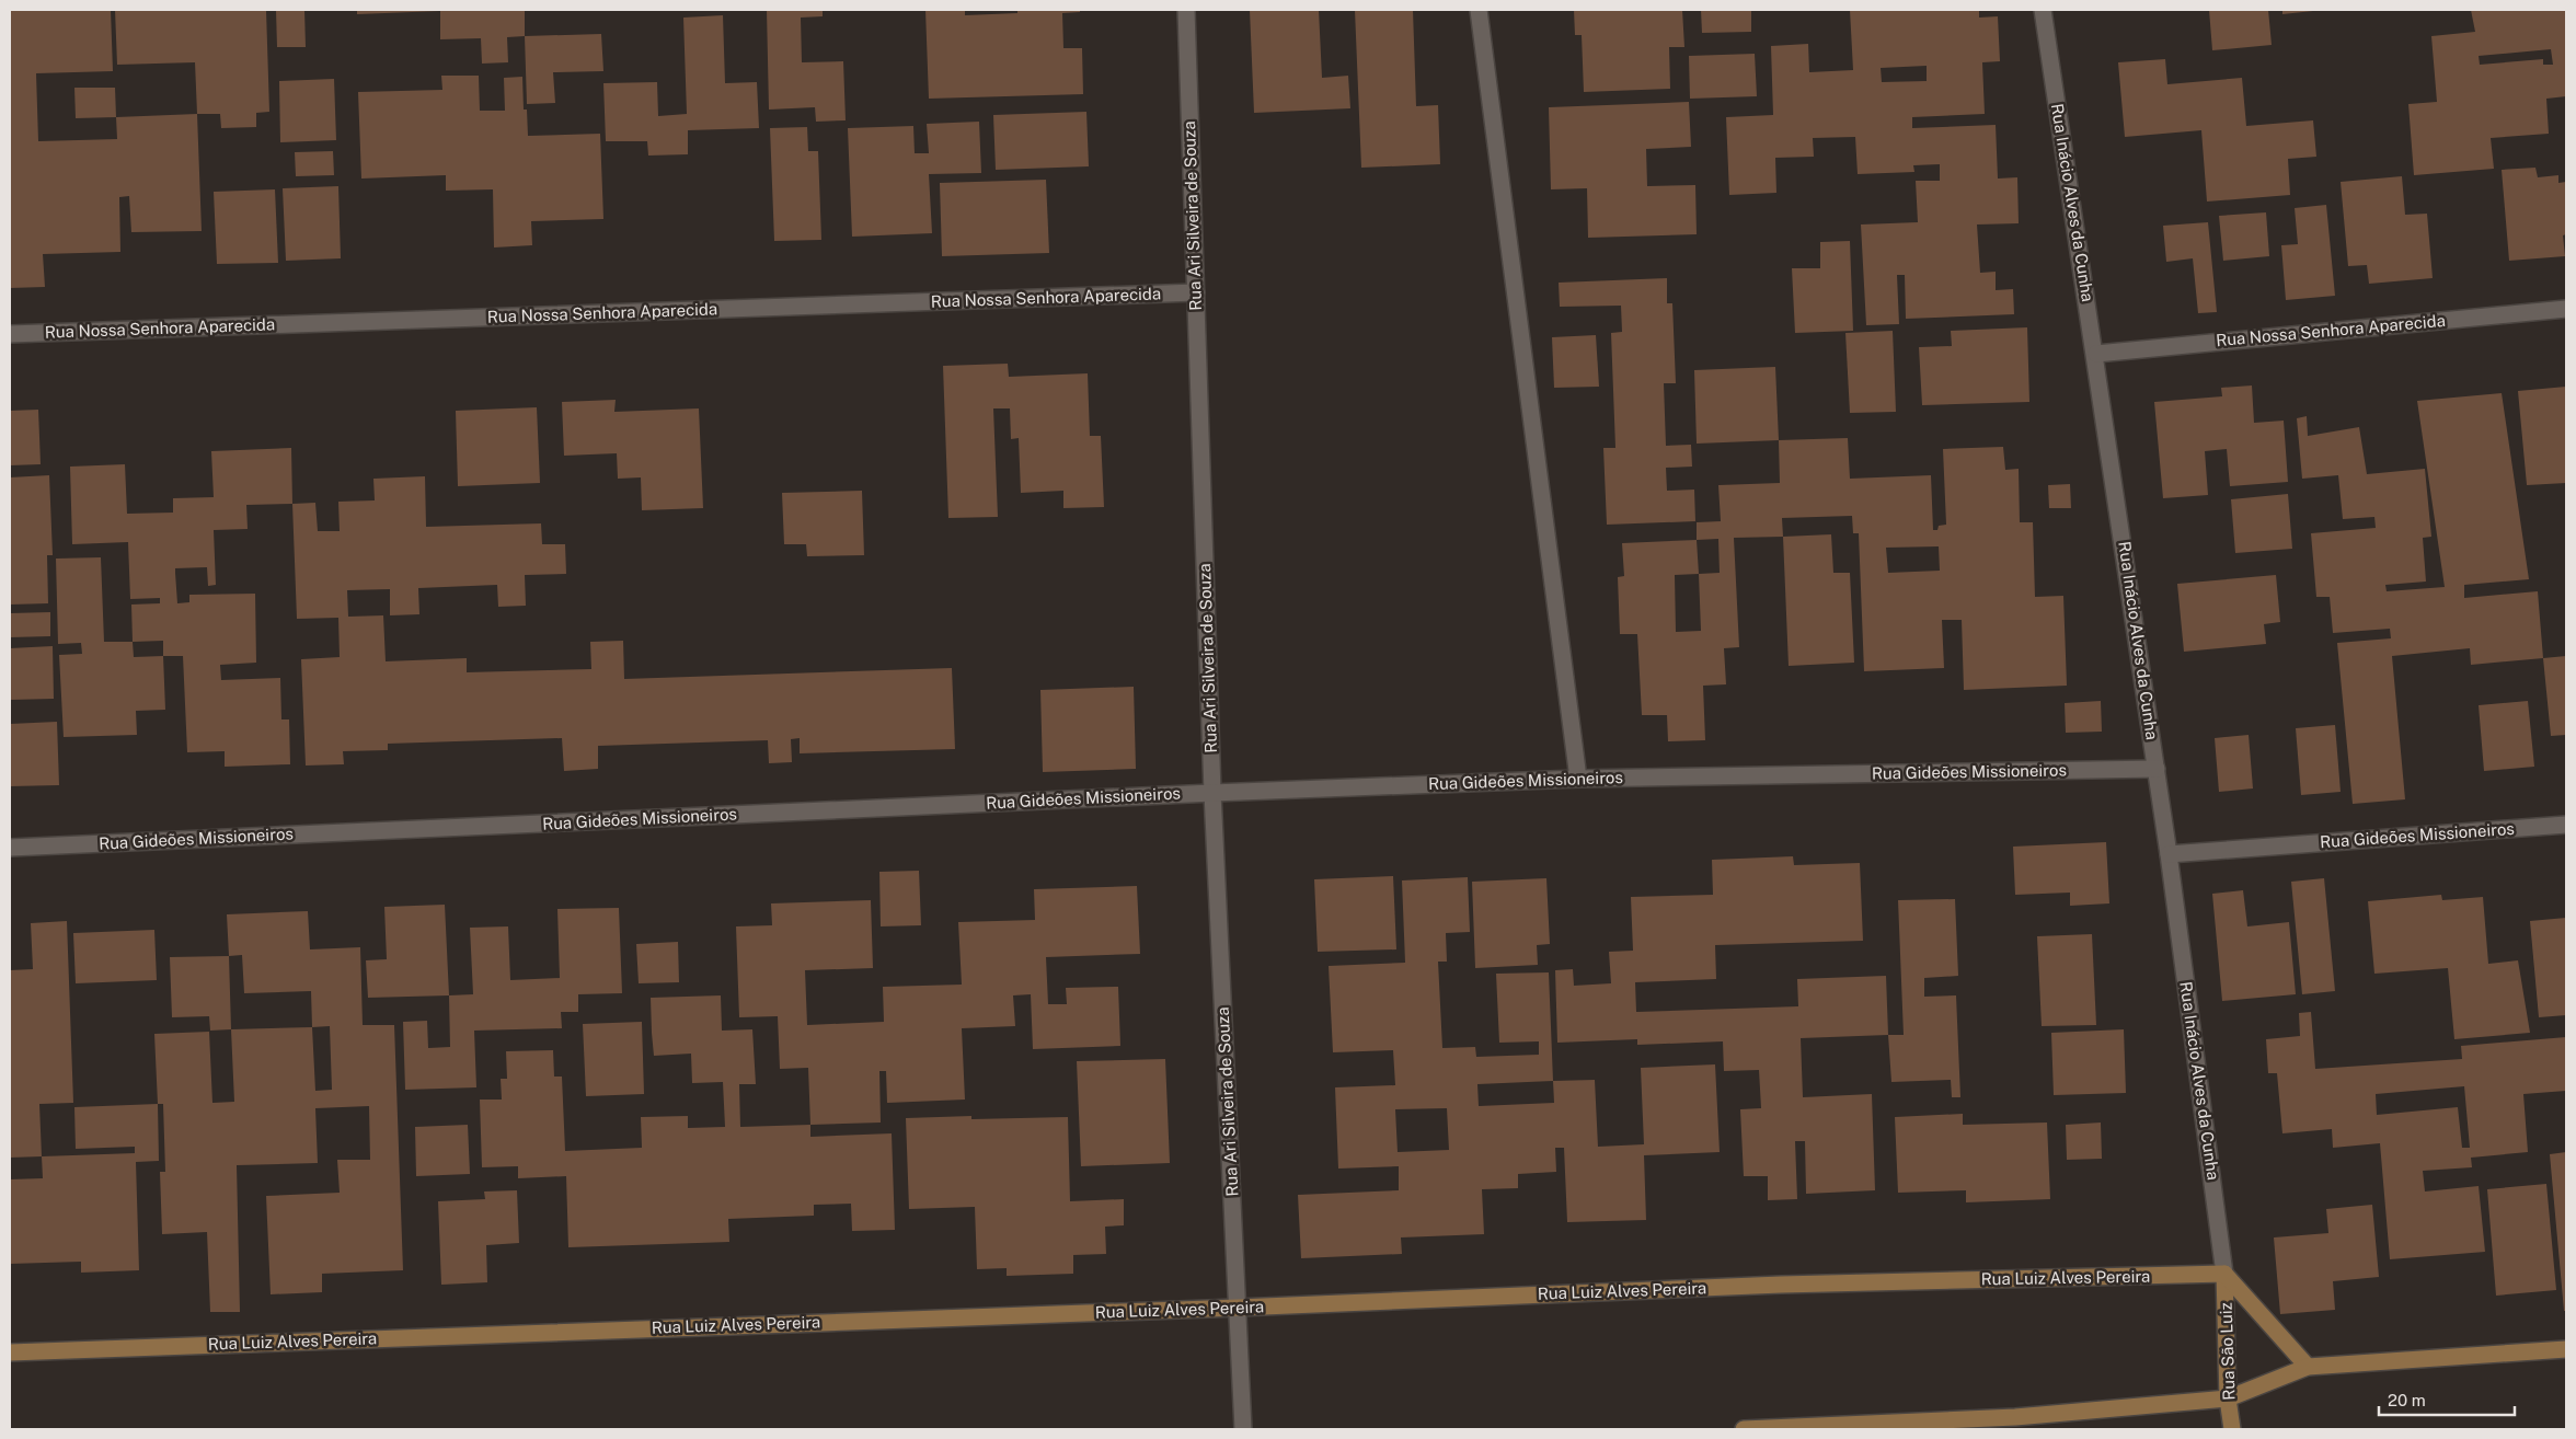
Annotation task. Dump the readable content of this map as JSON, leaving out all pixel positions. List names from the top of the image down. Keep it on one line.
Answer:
{"streets":{"street":["Rua Inácio Alves da Cunha","Rua Ari Silveira de Souza","Rua Nossa Senhora Aparecida","Rua Gideões Missioneiros","Rua Luiz Alves Pereira","Rua São Luiz"]},"crossings":[["Rua Inácio Alves da Cunha","Rua Nossa Senhora Aparecida"],["Rua Inácio Alves da Cunha","Rua Gideões Missioneiros"],["Rua Inácio Alves da Cunha","Rua Luiz Alves Pereira"],["Rua Inácio Alves da Cunha","Rua São Luiz"],["Rua Ari Silveira de Souza","Rua Nossa Senhora Aparecida"],["Rua Ari Silveira de Souza","Rua Gideões Missioneiros"],["Rua Ari Silveira de Souza","Rua Luiz Alves Pereira"],["Rua Luiz Alves Pereira","Rua São Luiz"]],"scale_bar":"20 m"}
